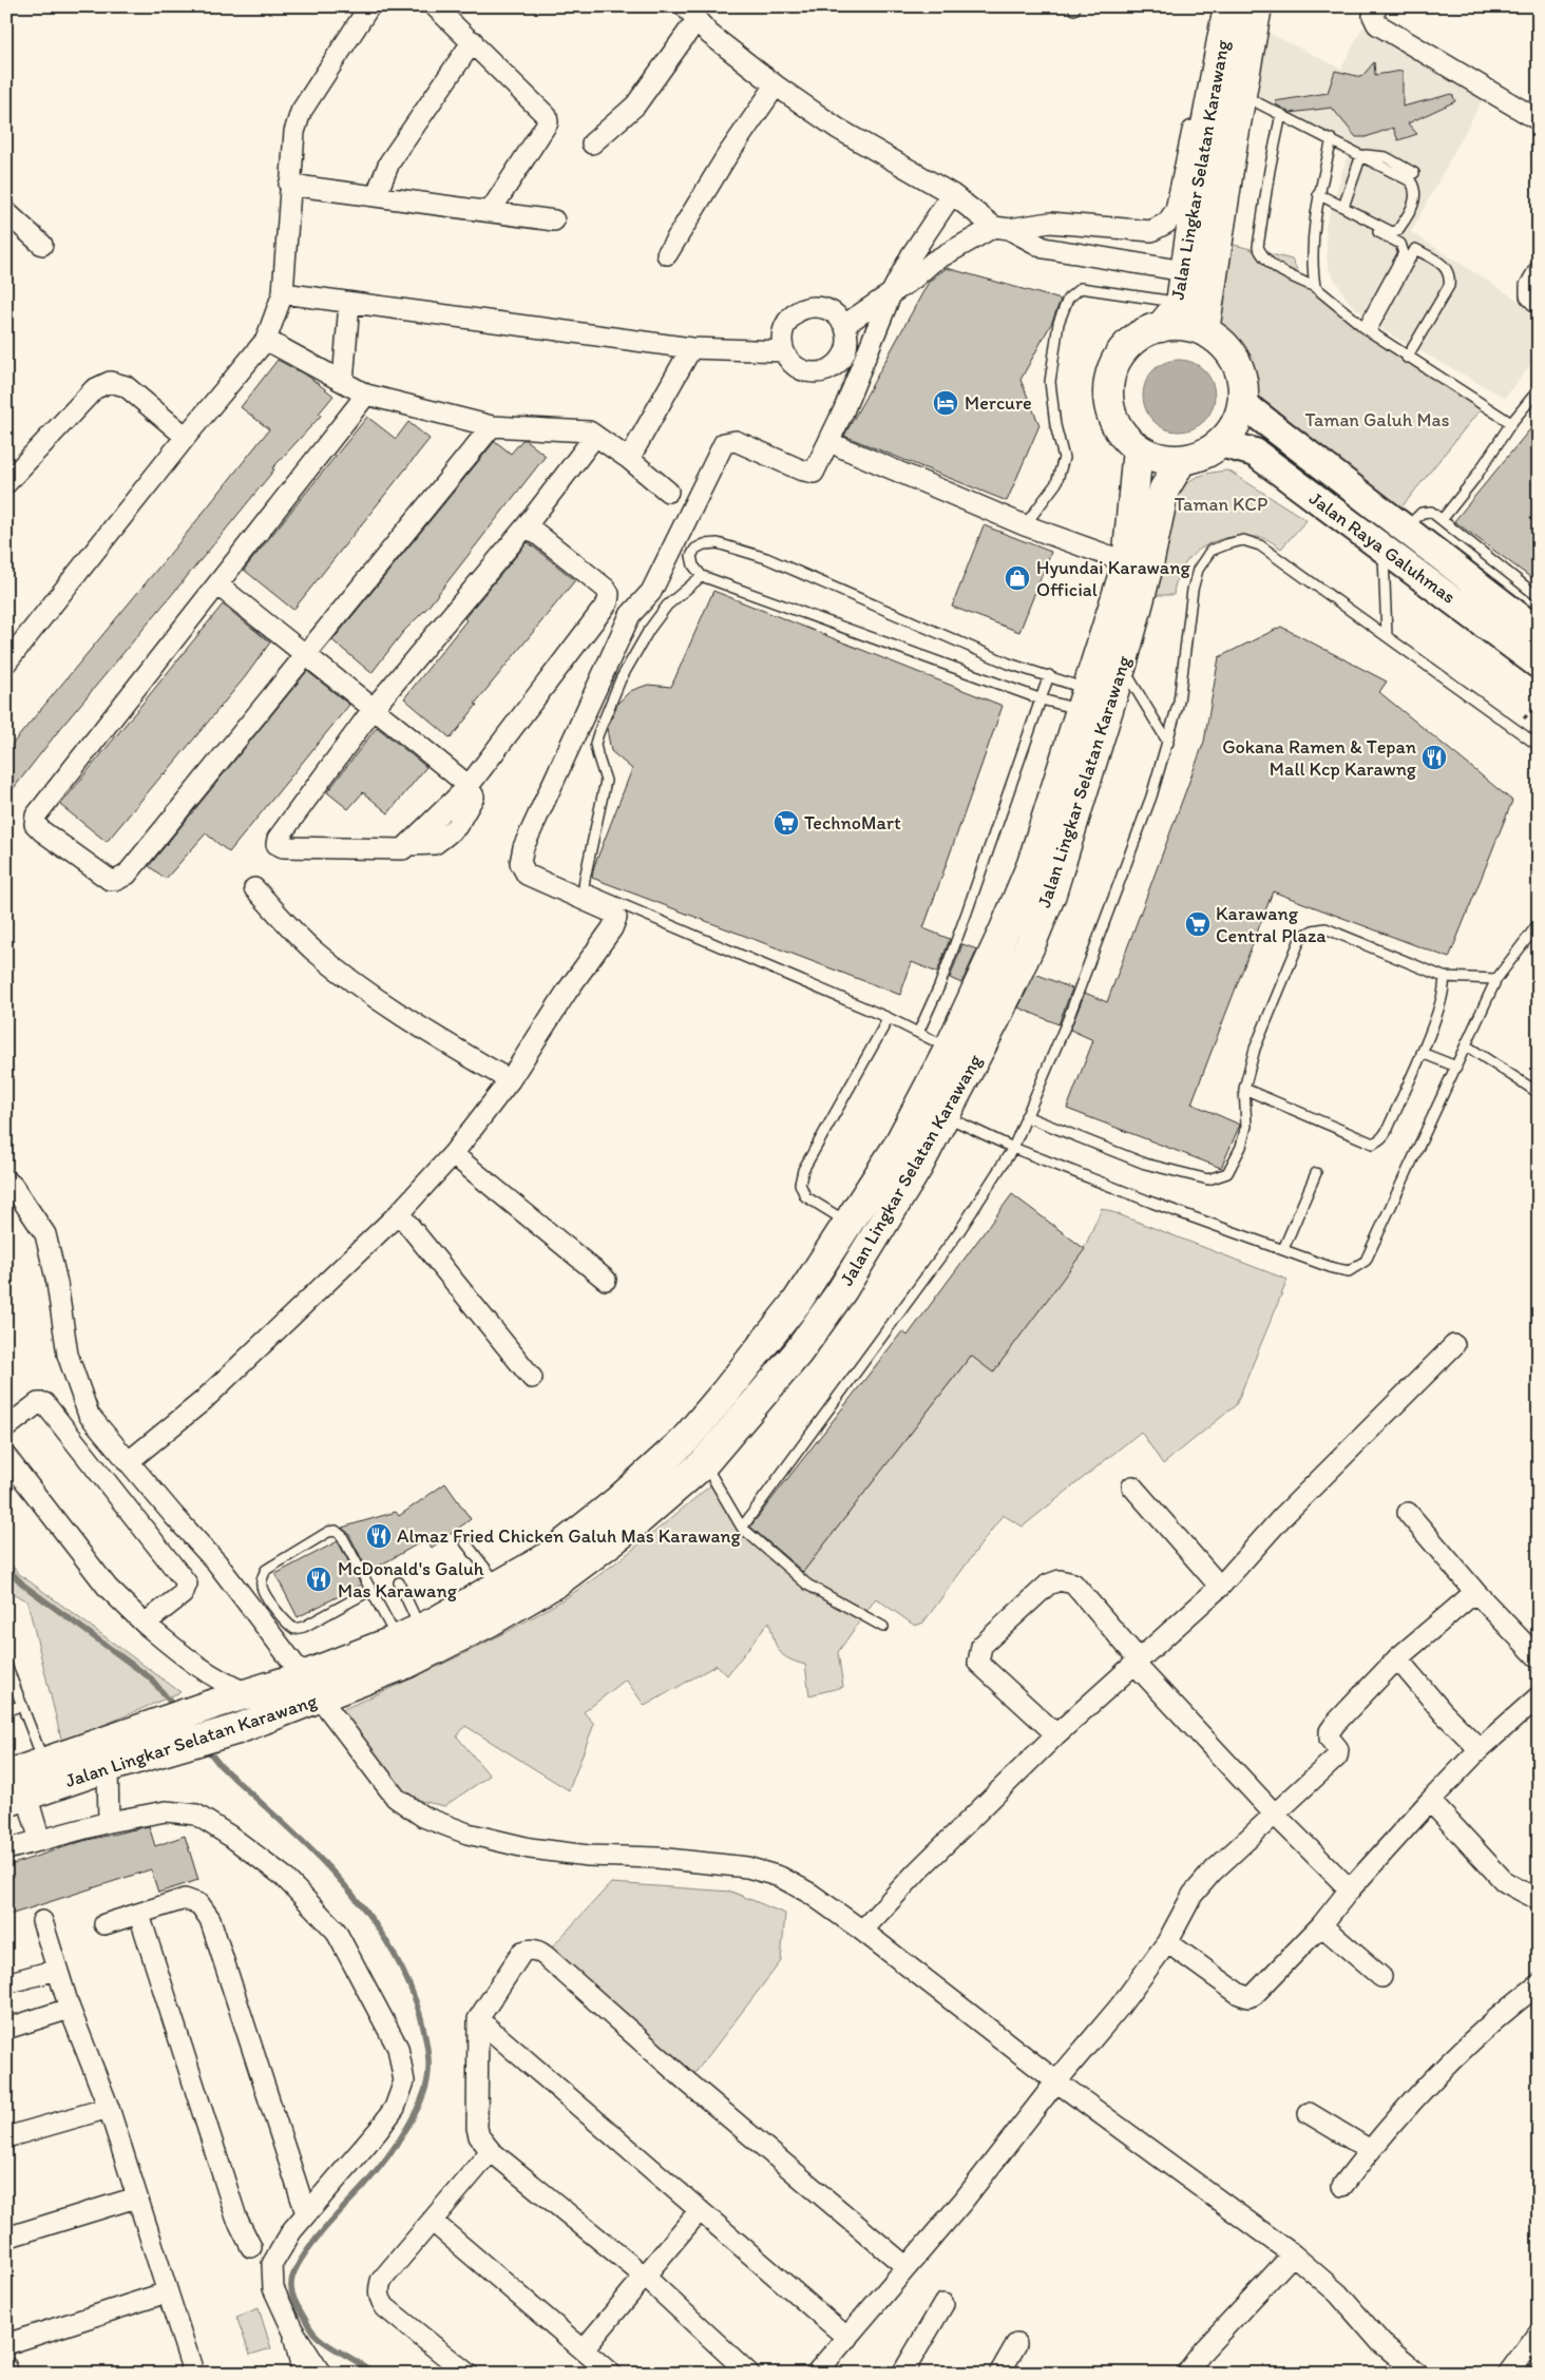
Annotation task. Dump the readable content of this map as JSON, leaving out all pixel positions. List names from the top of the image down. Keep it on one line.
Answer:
{"streets":{"main road":["Jalan Lingkar Selatan Karawang","Jalan Raya Galuhmas"]},"crossings":[["Jalan Lingkar Selatan Karawang","Jalan Raya Galuhmas"]],"parks":["Taman Galuh Mas","Taman KCP"],"places":{"hotel":["Mercure"],"shop":["Hyundai Karawang Official"],"restaurant":["Gokana Ramen & Tepan Mall Kcp Karawng","Almaz Fried Chicken Galuh Mas Karawang","McDonald's Galuh Mas Karawang"],"supermarket":["TechnoMart","Karawang Central Plaza"]}}
